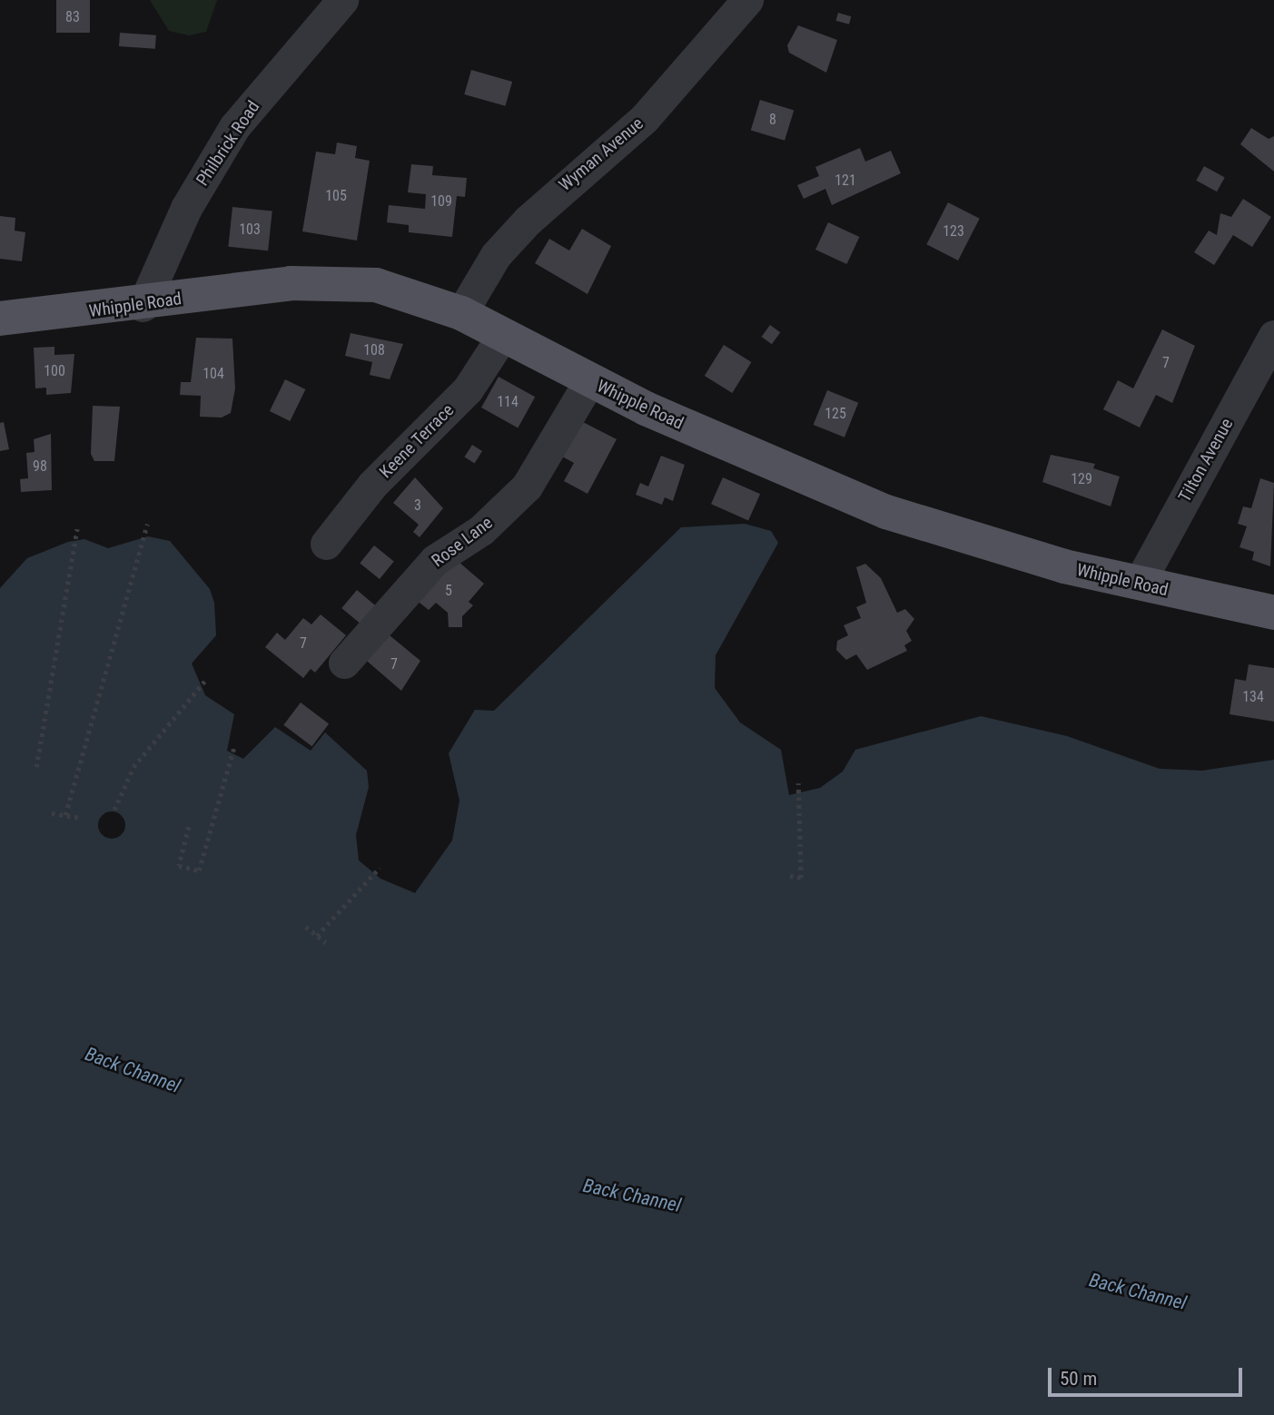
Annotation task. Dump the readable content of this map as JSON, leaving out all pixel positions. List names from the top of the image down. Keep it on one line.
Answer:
{"streets":{"main road":["Whipple Road"],"street":["Philbrick Road","Wyman Avenue","Keene Terrace","Tilton Avenue","Rose Lane"]},"crossings":[["Philbrick Road","Whipple Road"],["Wyman Avenue","Whipple Road"],["Whipple Road","Keene Terrace"],["Whipple Road","Tilton Avenue"],["Whipple Road","Rose Lane"]],"water":["Back Channel"],"house_numbers":["83","8","121","105","109","103","123","108","7","100","104","114","125","98","129","3","5","7","7","134"],"scale_bar":"50 m"}
